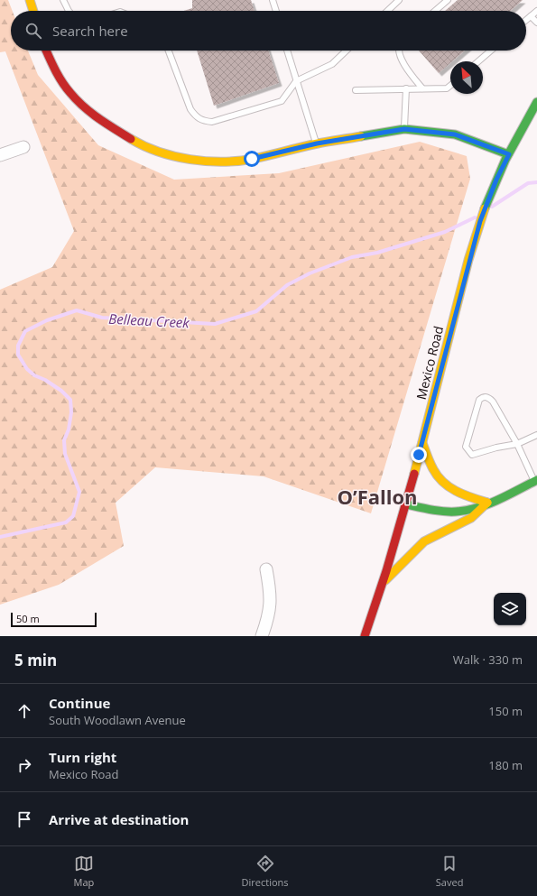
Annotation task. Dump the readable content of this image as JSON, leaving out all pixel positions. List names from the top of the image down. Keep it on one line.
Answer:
{"streets":{"main road":["Mexico Road"]},"districts":["O’Fallon"],"water":["Belleau Creek"],"scale_bar":"50 m","north":"top left","page":{"search":"Search here","scale":"50 m","heading":["5 min","Walk · 330 m"],"list":[["Continue","South Woodlawn Avenue","150 m"],["Turn right","Mexico Road","180 m"],"Arrive at destination"],"nav":["Map","Directions","Saved"]}}
